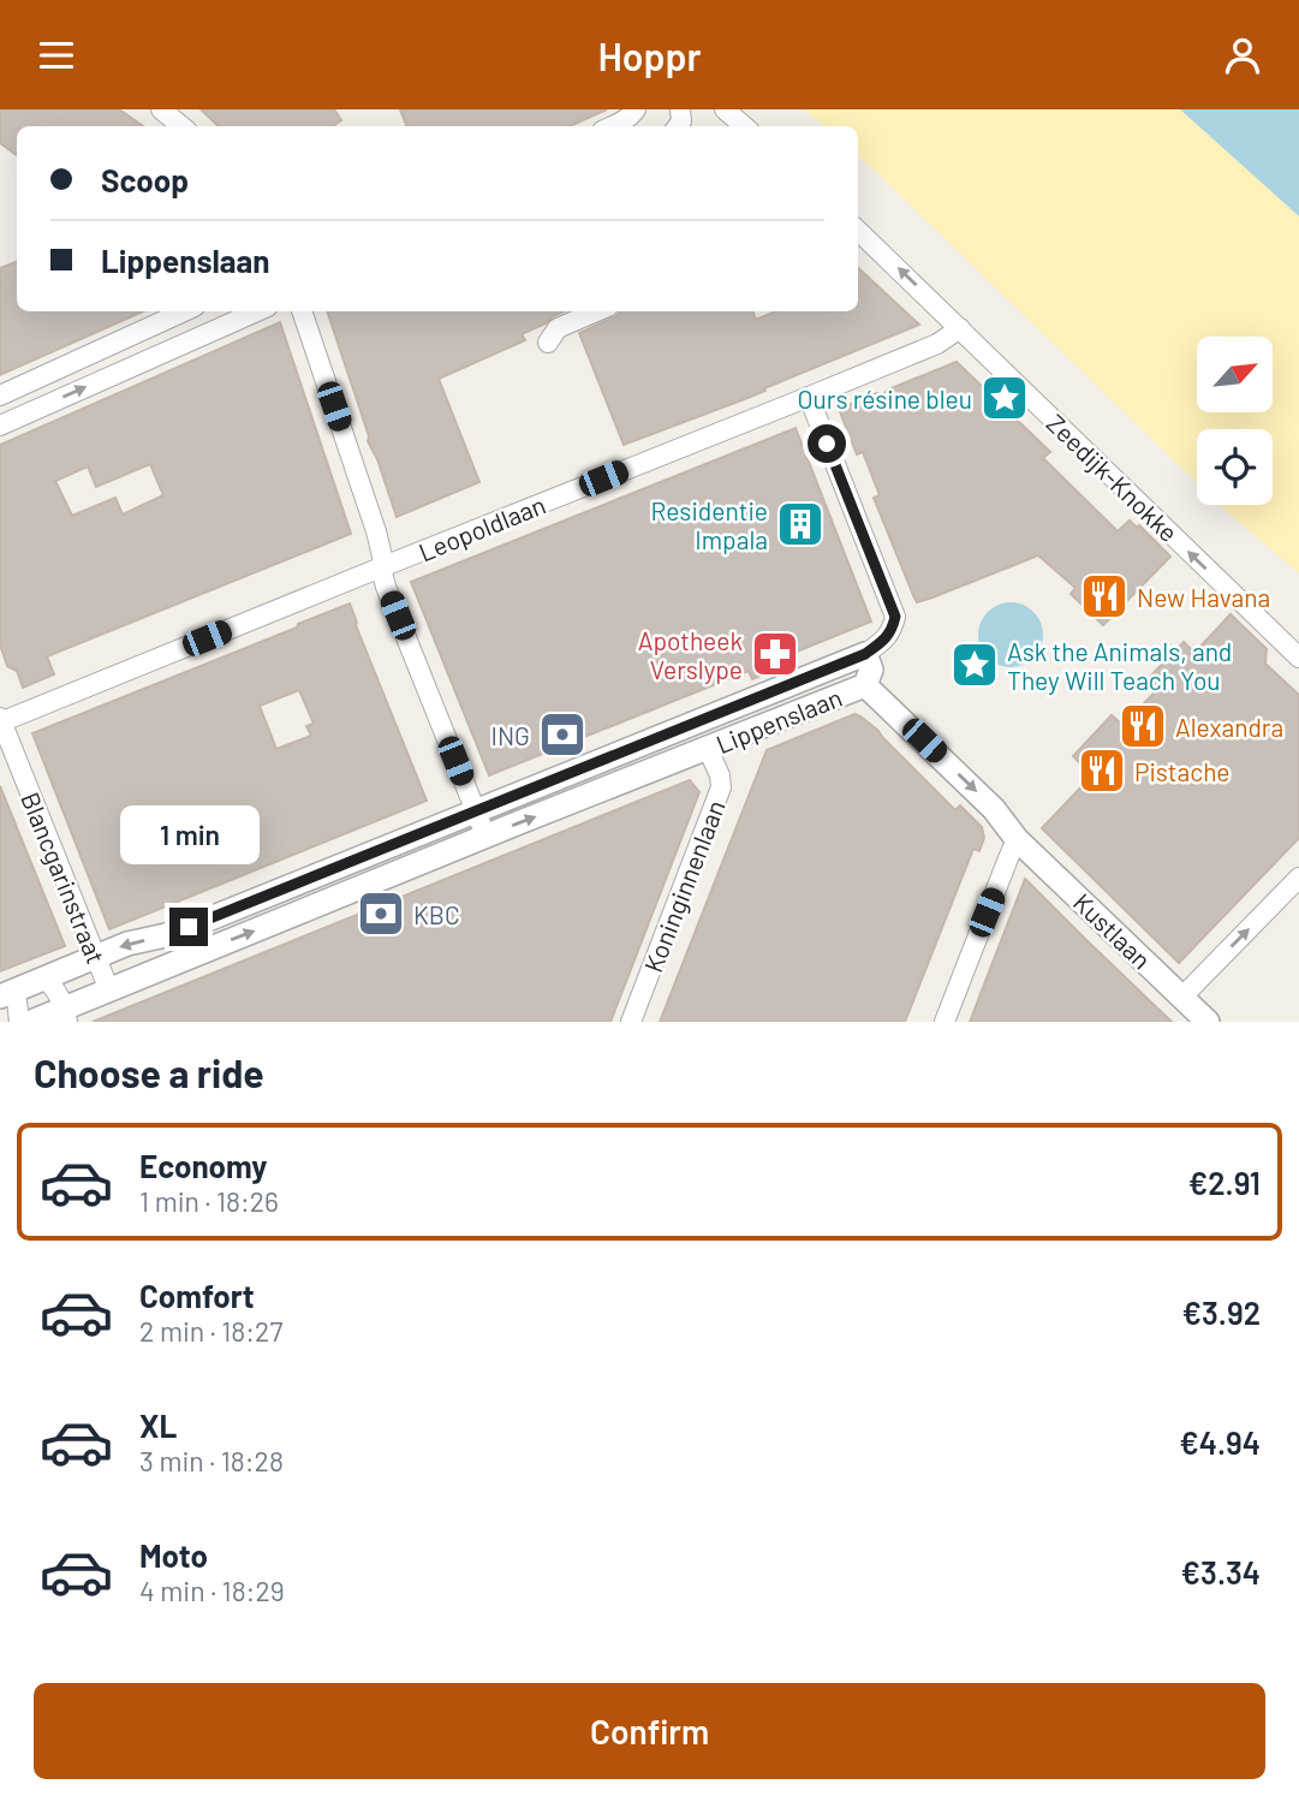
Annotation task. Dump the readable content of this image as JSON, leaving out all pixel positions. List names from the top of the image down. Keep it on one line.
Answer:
{"streets":{"street":["Zeedijk-Knokke","Leopoldlaan","Lippenslaan","Blancgarinstraat","Koninginnenlaan","Kustlaan"]},"crossings":[["Zeedijk-Knokke","Leopoldlaan"],["Leopoldlaan","Blancgarinstraat"],["Lippenslaan","Blancgarinstraat"],["Lippenslaan","Koninginnenlaan"],["Lippenslaan","Kustlaan"]],"one_way":["Zeedijk-Knokke","Kustlaan"],"places":{"place":["Ours résine bleu","Ask the Animals, and They Will Teach You"],"building":["Residentie Impala"],"restaurant":["New Havana","Alexandra","Pistache"],"pharmacy":["Apotheek Verslype"],"bank":["ING","KBC"]},"north":"top right","page":{"header":"Hoppr","banner":["Scoop","Lippenslaan"],"bubble":"1 min","heading":"Choose a ride","list":[{"name":"Economy","note":"1 min · 18:26","value":"€2.91"},{"name":"Comfort","note":"2 min · 18:27","value":"€3.92"},{"name":"XL","note":"3 min · 18:28","value":"€4.94"},{"name":"Moto","note":"4 min · 18:29","value":"€3.34"}],"buttons":"Confirm"}}
